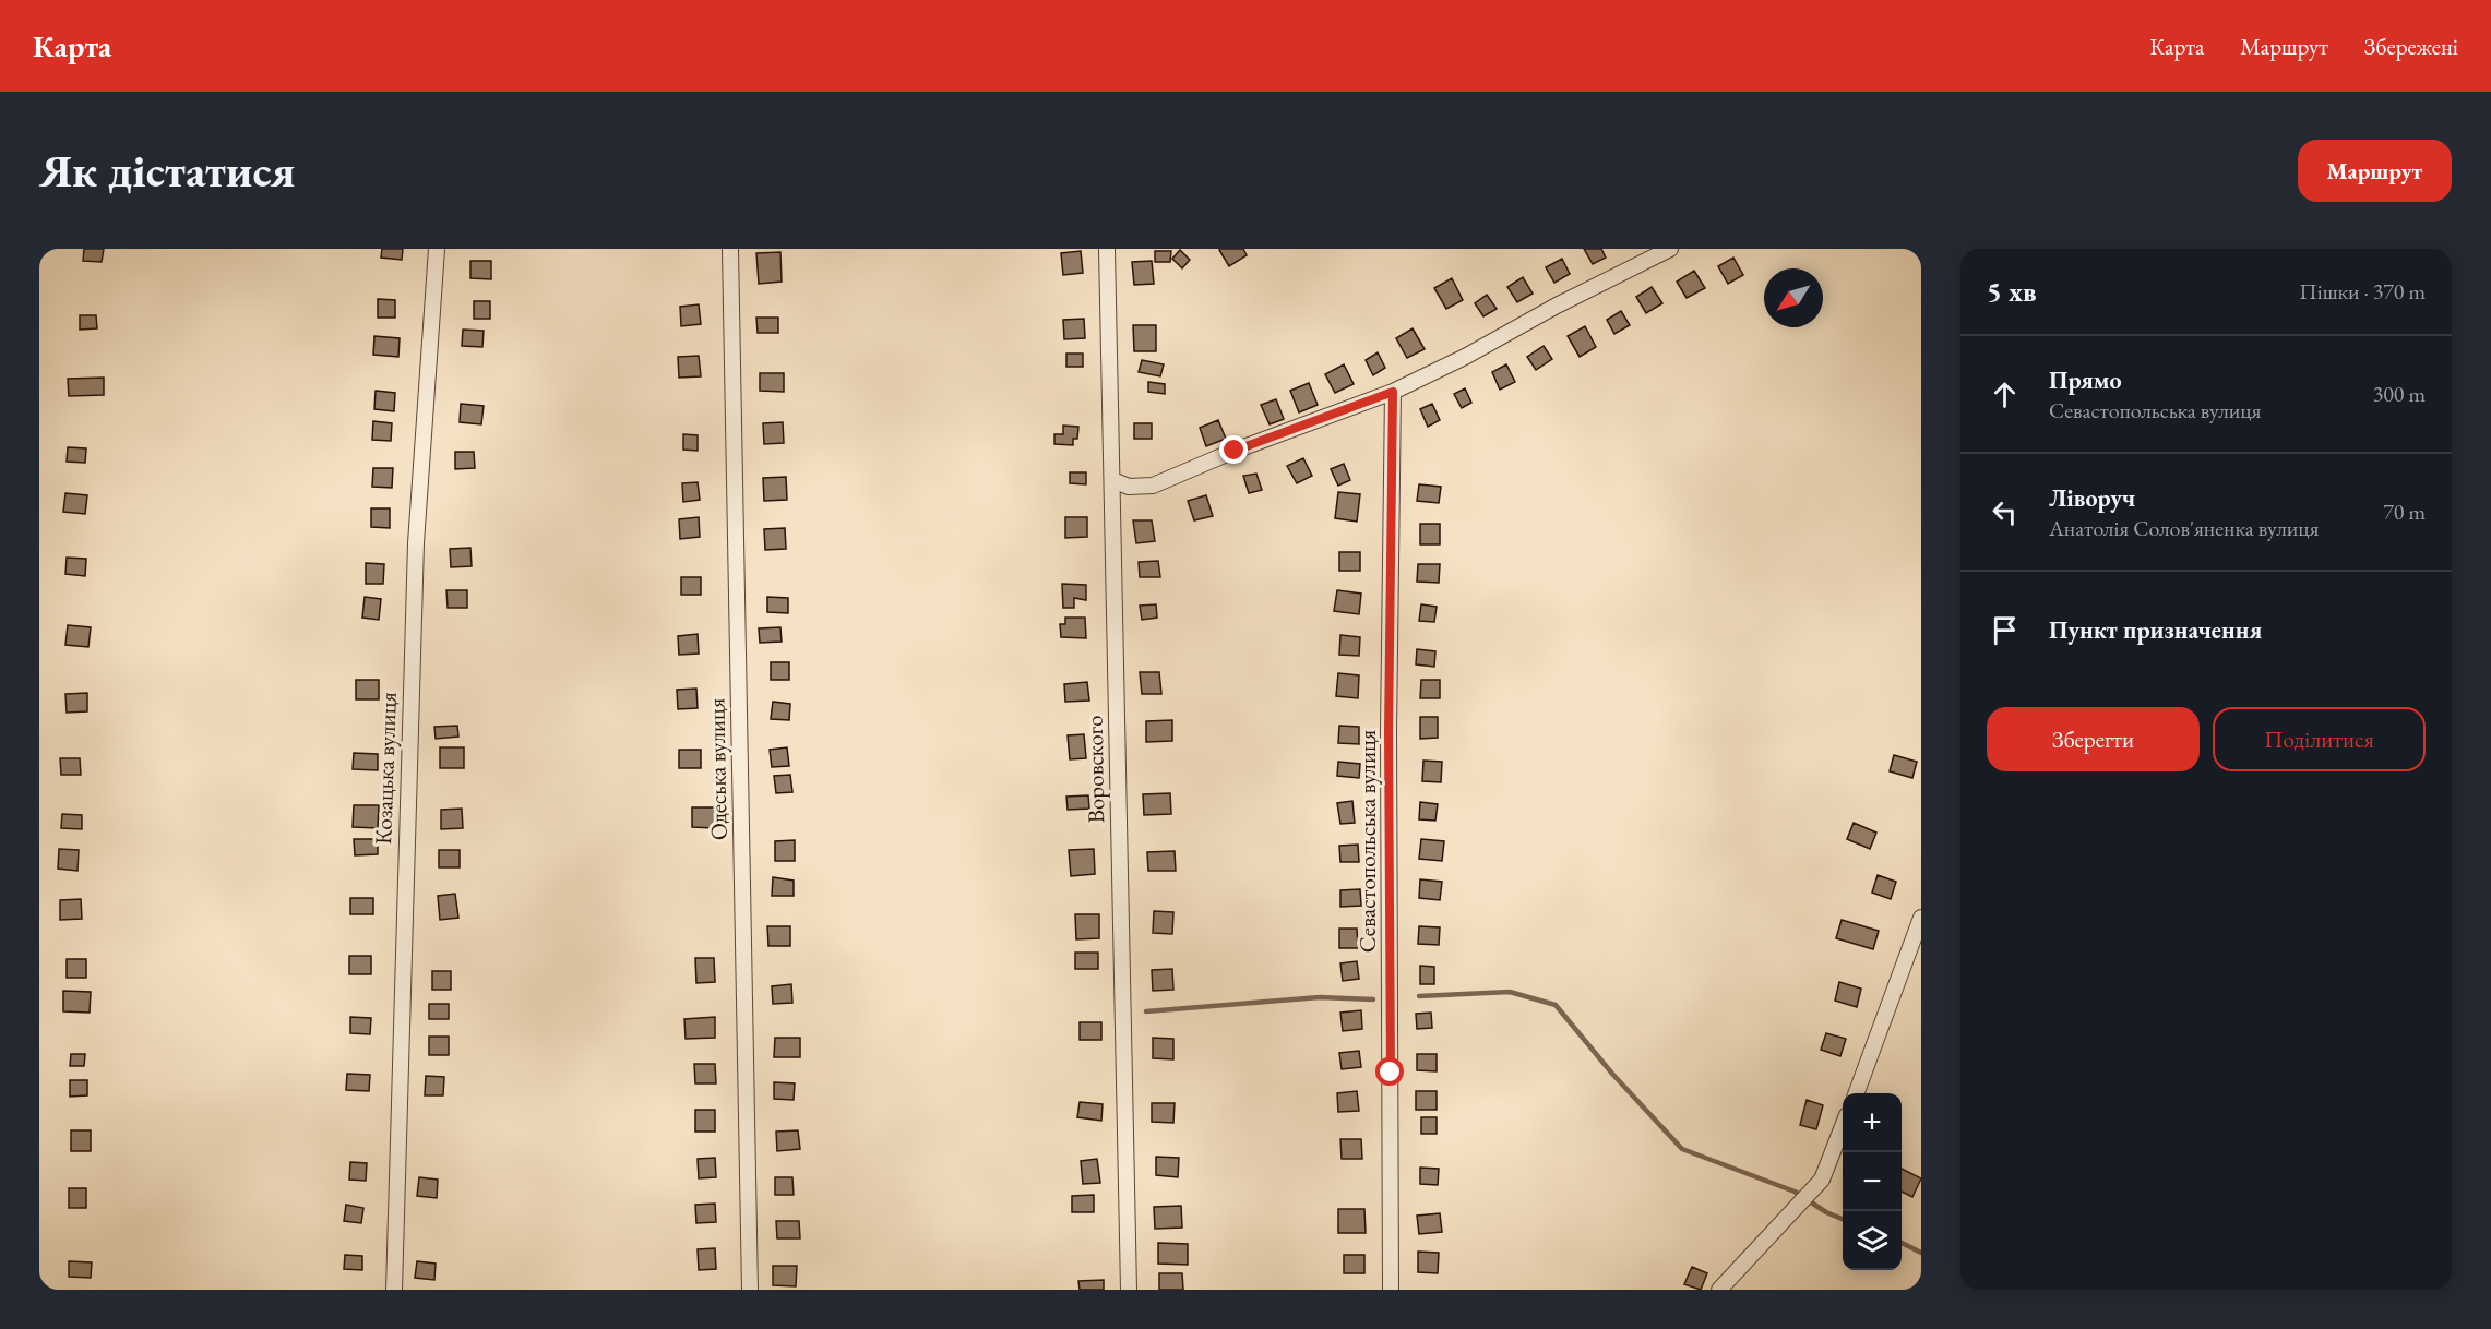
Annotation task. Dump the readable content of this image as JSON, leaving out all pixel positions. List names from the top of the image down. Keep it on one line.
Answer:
{"streets":{"street":["Козацька вулиця","Одеська вулиця","Воровского","Севастопольська вулиця"]},"north":"bottom left","page":{"header":"Карта","nav":["Карта","Маршрут","Збережені"],"buttons":["Маршрут",["Зберегти","Поділитися"]],"title":"Як дістатися","heading":["5 хв","Пішки · 370 m"],"list":[["Прямо","Севастопольська вулиця","300 m"],["Ліворуч","Анатолія Солов'яненка вулиця","70 m"],"Пункт призначення"],"map_buttons":["+","−"]}}
